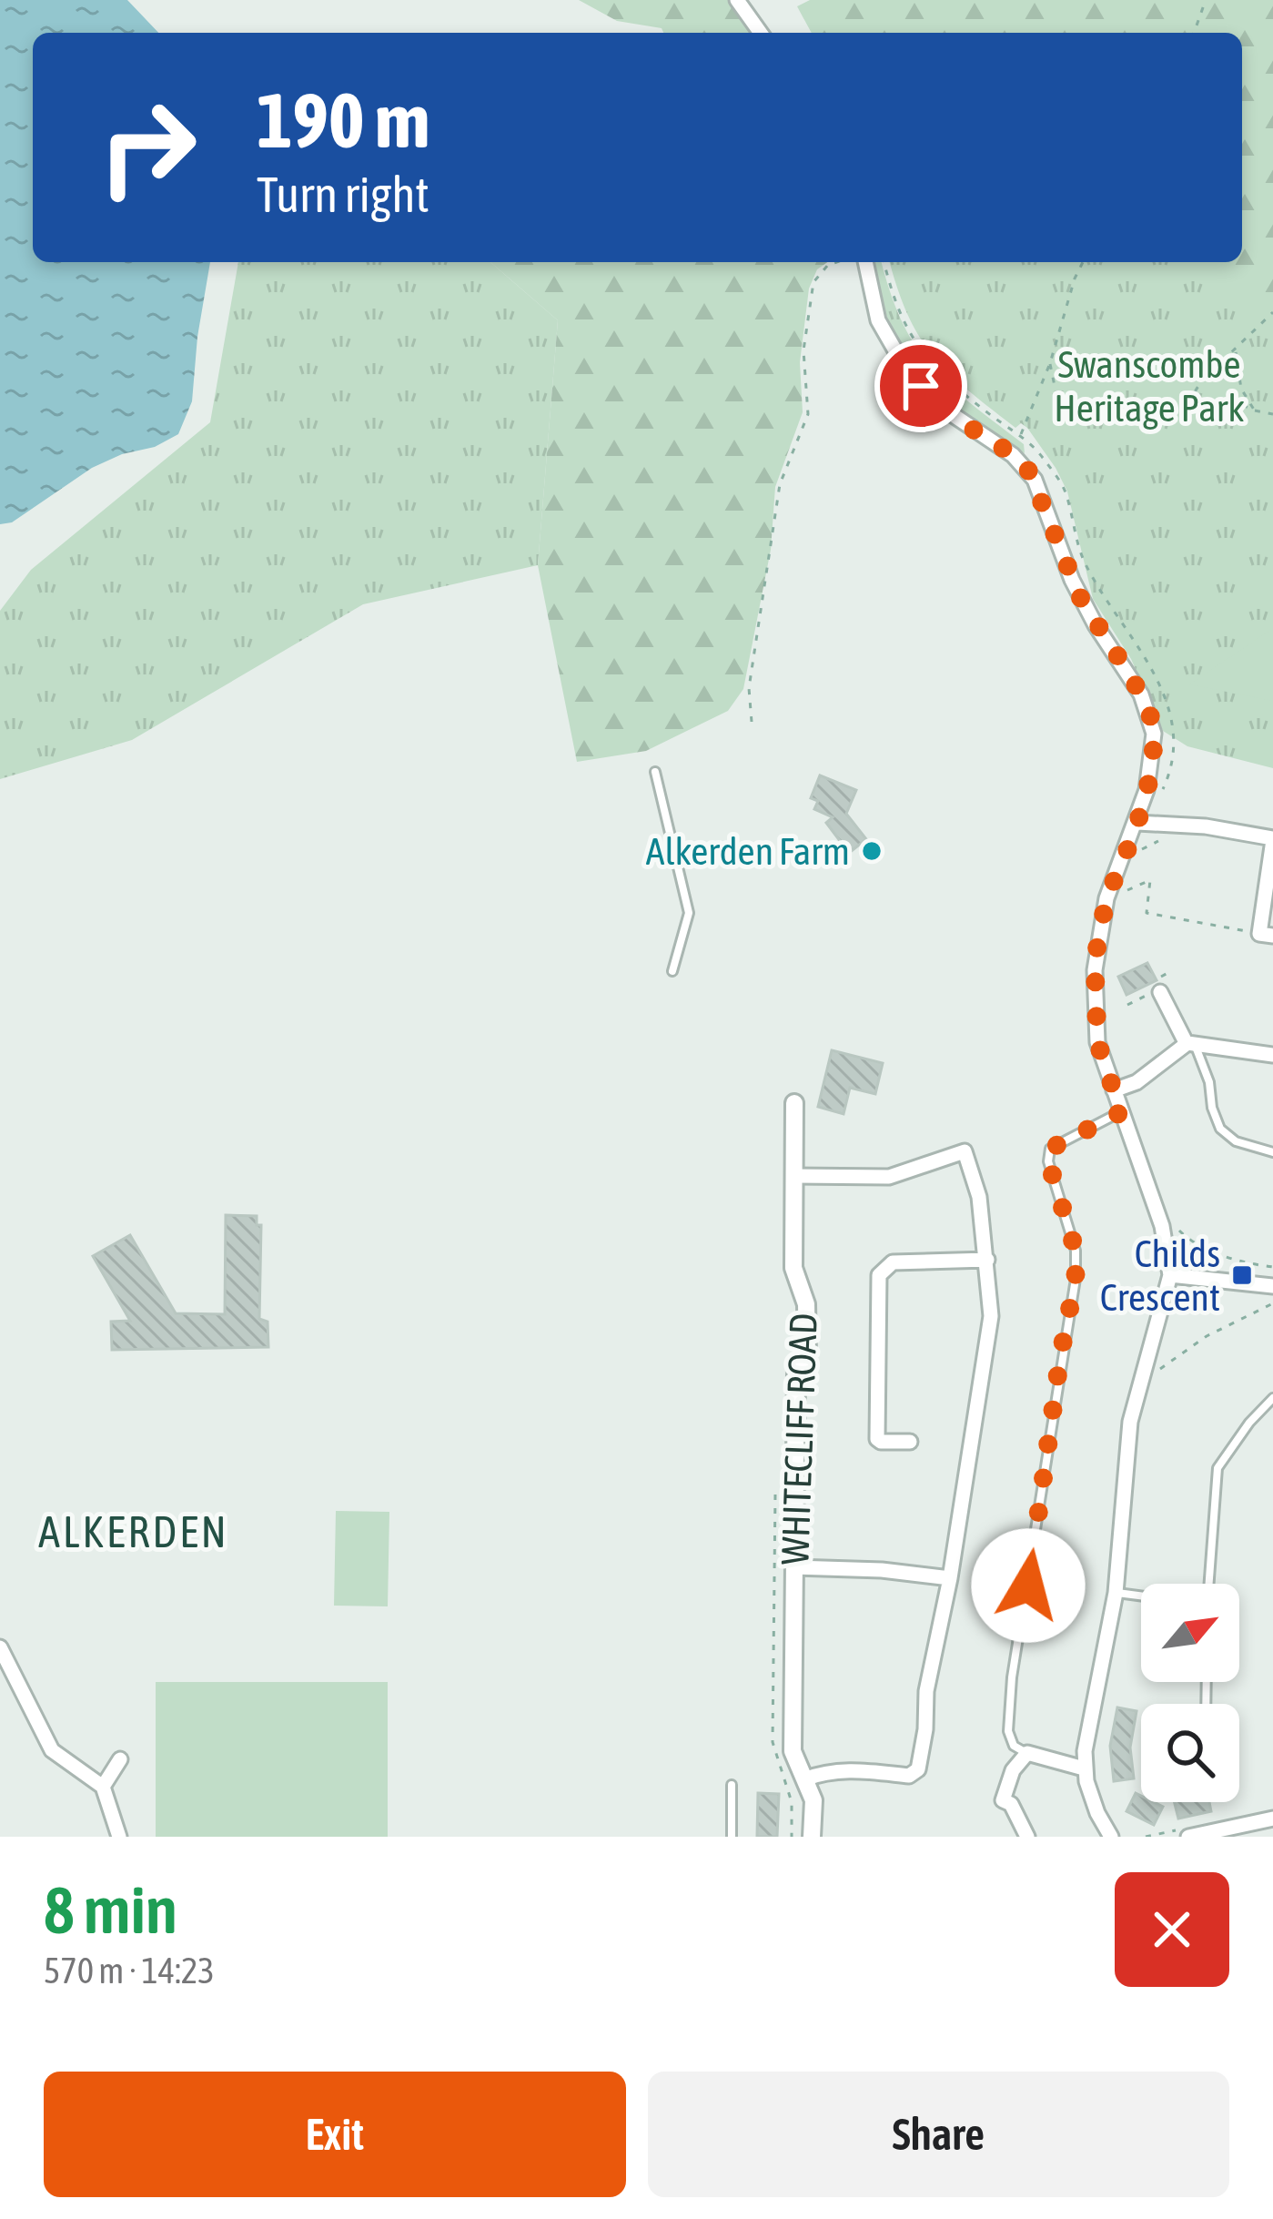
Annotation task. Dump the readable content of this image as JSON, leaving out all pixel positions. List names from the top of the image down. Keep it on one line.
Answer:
{"streets":{"street":["WHITECLIFF ROAD"]},"districts":["ALKERDEN"],"parks":["Swanscombe Heritage Park"],"places":{"other":["Alkerden Farm"],"transit":["Childs Crescent"]},"north":"top right","page":{"turn":["190 m","Turn right"],"heading":["8 min","570 m · 14:23"],"buttons":["Exit","Share"]}}
